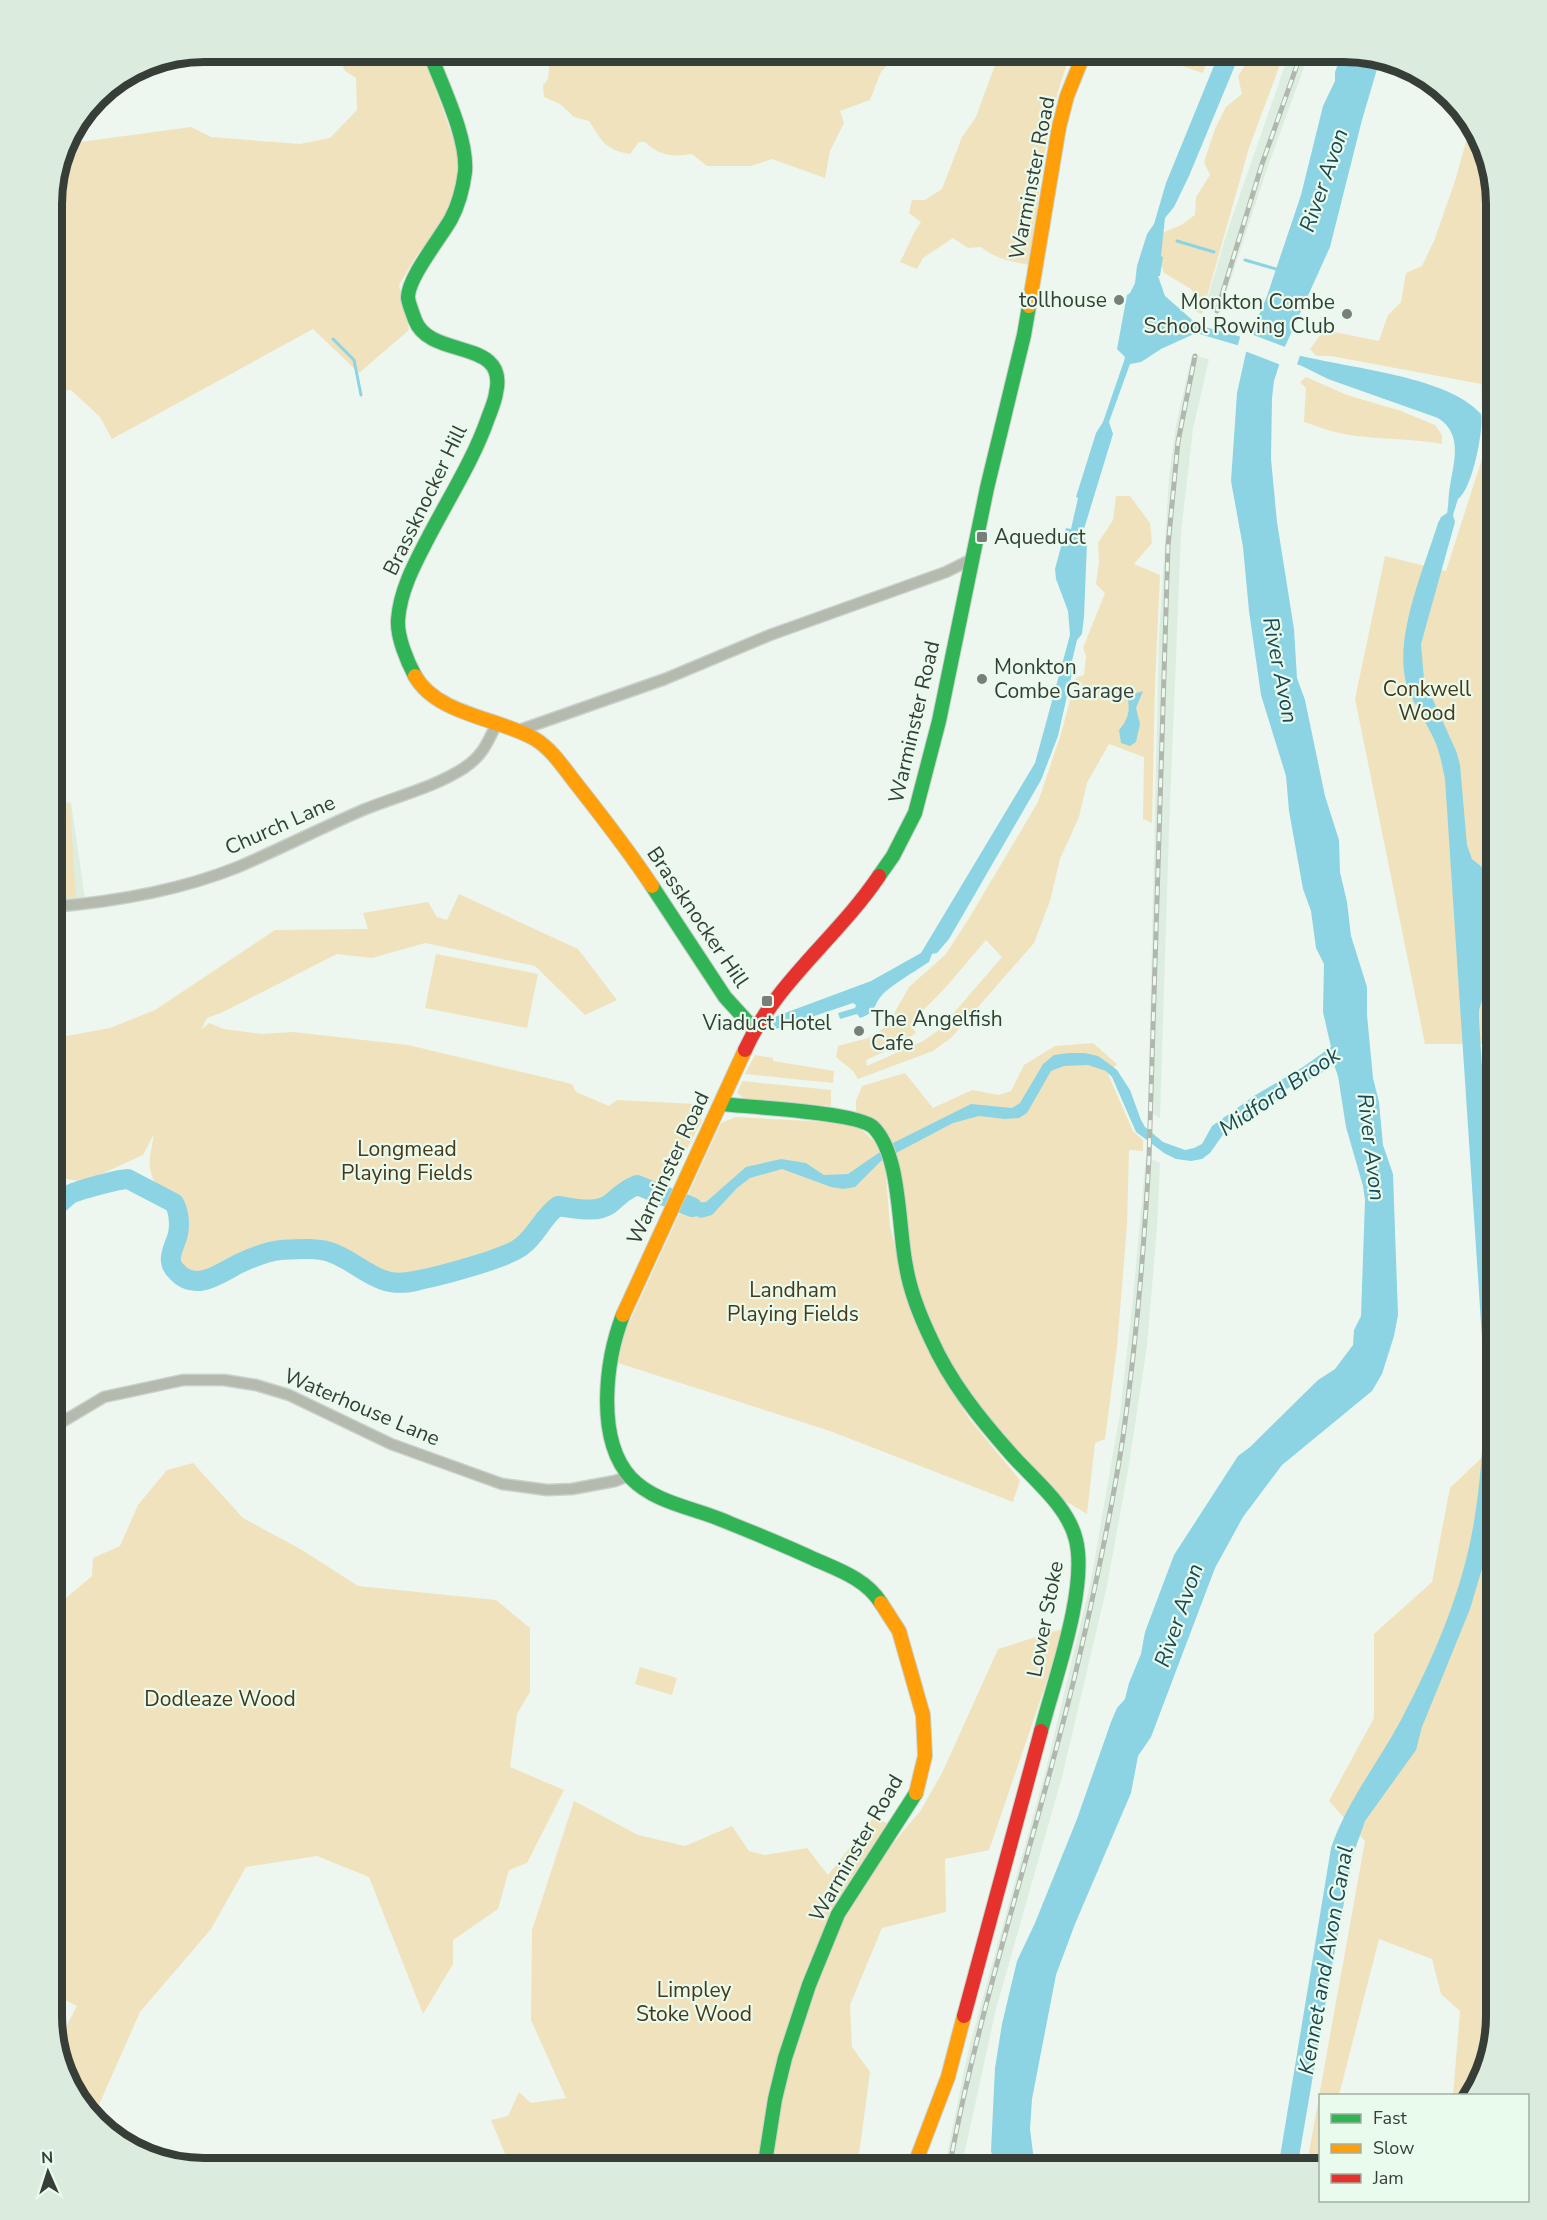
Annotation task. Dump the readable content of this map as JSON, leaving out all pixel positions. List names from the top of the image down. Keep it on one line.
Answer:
{"streets":{"main road":["Warminster Road","Brassknocker Hill","Lower Stoke"],"street":["Church Lane","Waterhouse Lane"]},"crossings":[["Warminster Road","Brassknocker Hill"],["Warminster Road","Waterhouse Lane"],["Warminster Road","Lower Stoke"],["Brassknocker Hill","Church Lane"]],"water":["River Avon","Midford Brook","Kennet and Avon Canal"],"parks":["Conkwell Wood","Longmead Playing Fields","Landham Playing Fields","Dodleaze Wood","Limpley Stoke Wood"],"places":{"other":["tollhouse","Monkton Combe School Rowing Club","Monkton Combe Garage","The Angelfish Cafe"],"transit":["Aqueduct","Viaduct Hotel"]},"legend":["Fast","Slow","Jam"],"north":"top"}
